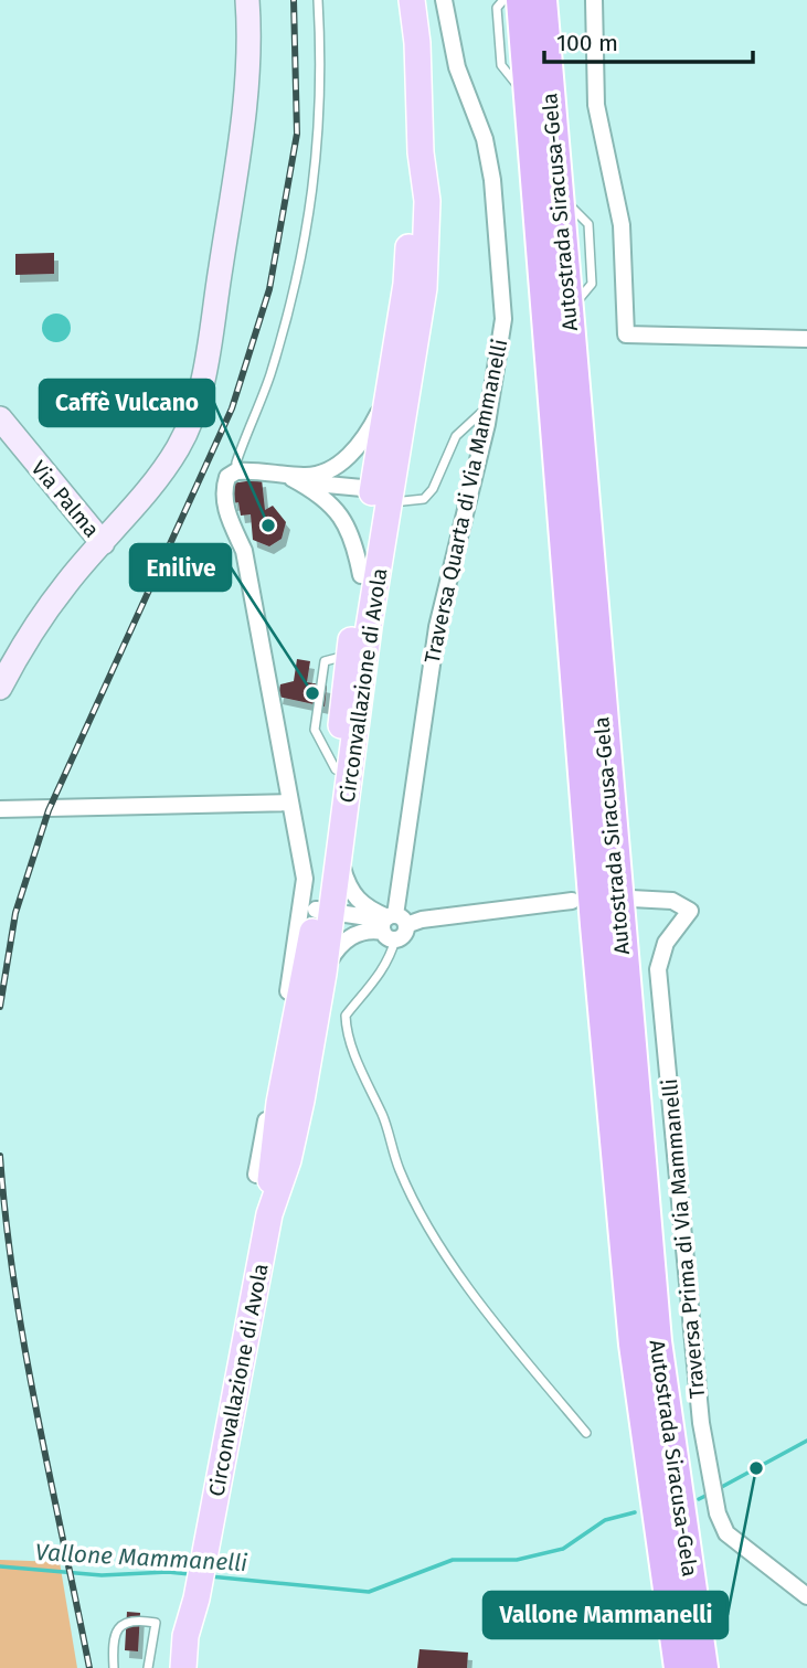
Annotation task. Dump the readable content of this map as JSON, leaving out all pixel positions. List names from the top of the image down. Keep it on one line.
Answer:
{"streets":{"highway":["Autostrada Siracusa-Gela"],"main road":["Via Palma","Circonvallazione di Avola"],"street":["Traversa Quarta di Via Mammanelli","Traversa Prima di Via Mammanelli"]},"water":["Vallone Mammanelli"],"places":["Caffè Vulcano","Enilive","Vallone Mammanelli"],"scale_bar":"100 m"}
